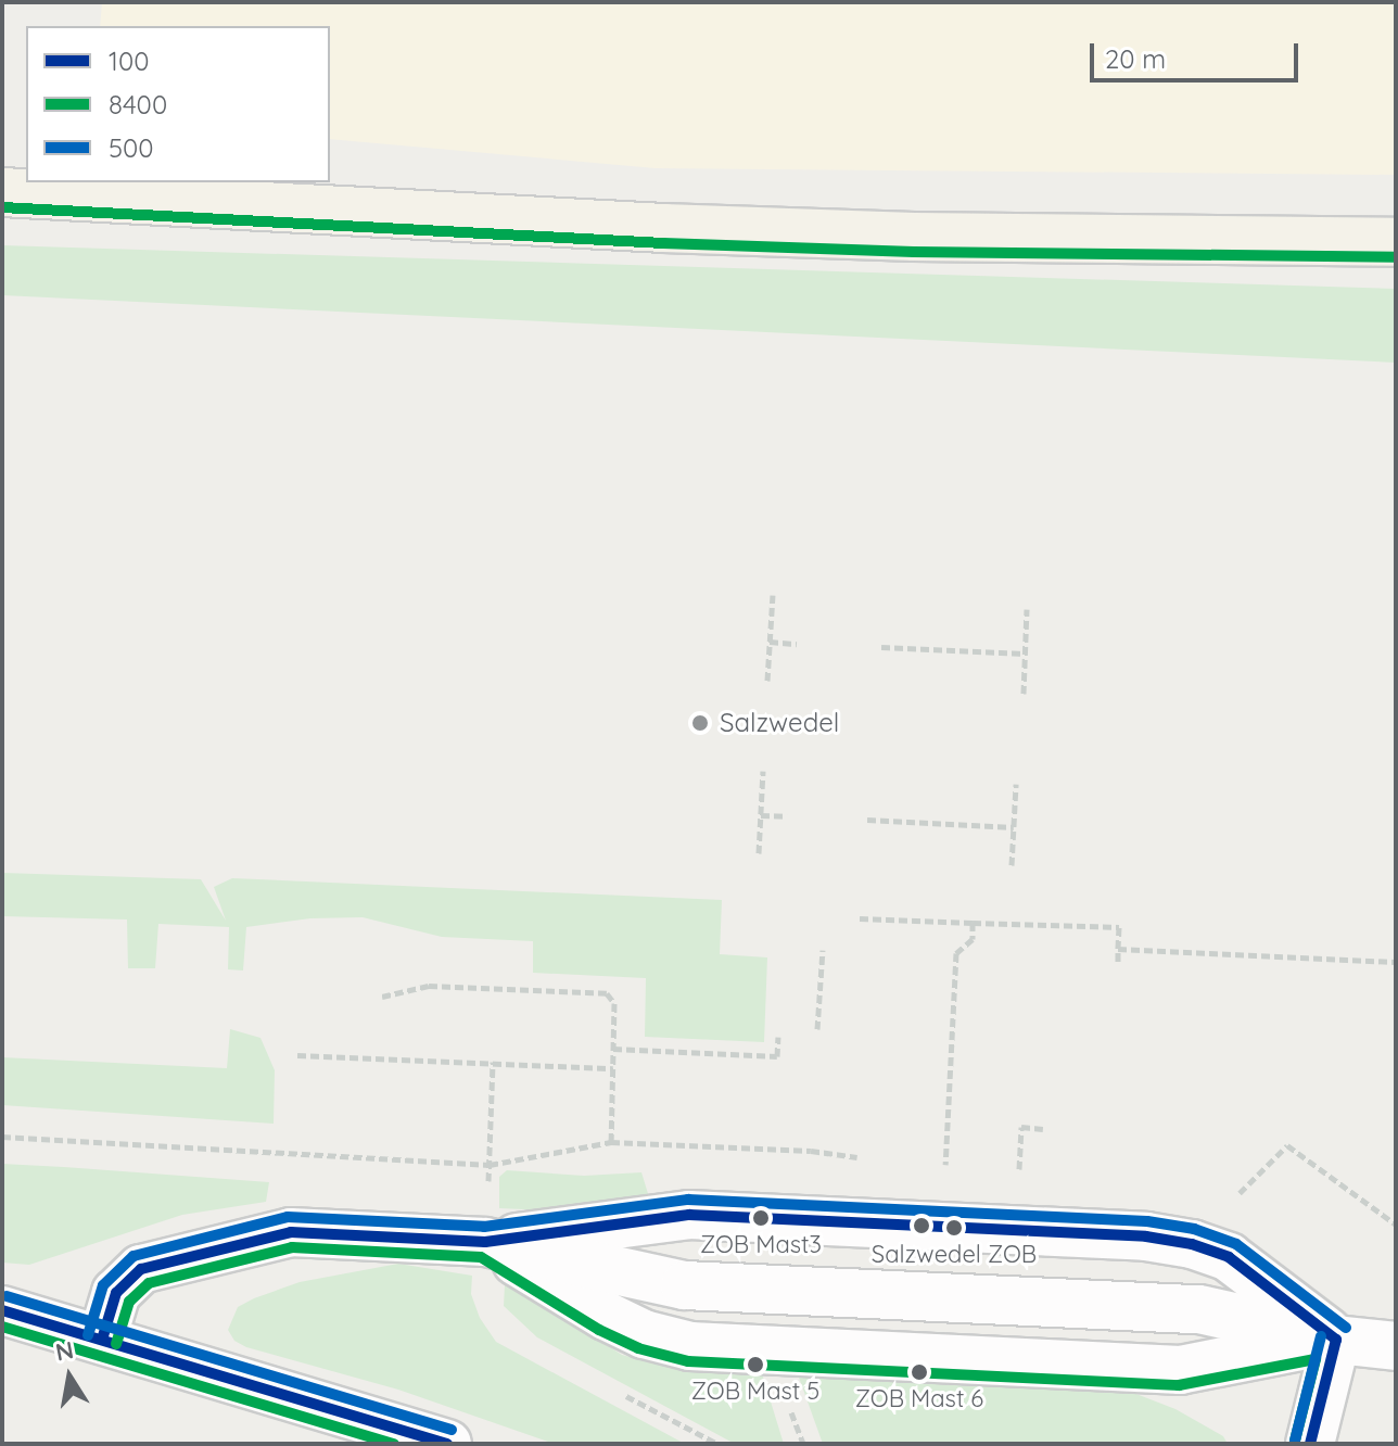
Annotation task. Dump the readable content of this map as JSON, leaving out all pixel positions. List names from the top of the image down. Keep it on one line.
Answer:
{"places":["Salzwedel","ZOB Mast3","Salzwedel ZOB","ZOB Mast 5","ZOB Mast 6"],"lines":["transit line 8400","transit line 500","transit line 100"],"legend":["100","8400","500"],"scale_bar":"20 m","north":"top"}
